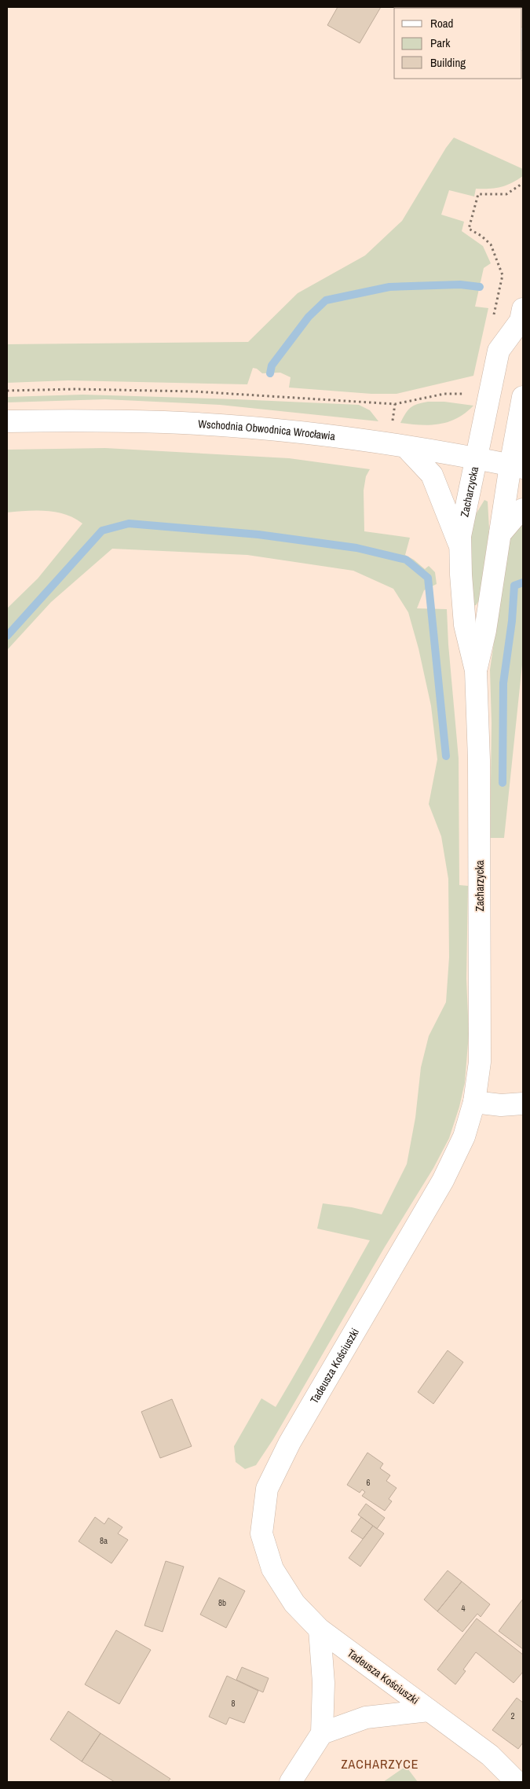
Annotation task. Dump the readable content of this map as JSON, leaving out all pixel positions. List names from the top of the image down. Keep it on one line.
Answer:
{"streets":{"street":["Wschodnia Obwodnica Wrocławia","Zacharzycka","Tadeusza Kościuszki"]},"crossings":[["Wschodnia Obwodnica Wrocławia","Zacharzycka"],["Zacharzycka","Tadeusza Kościuszki"]],"districts":["ZACHARZYCE"],"house_numbers":["6","8a","8b","4","8","2"],"legend":["Road","Park","Building"]}
